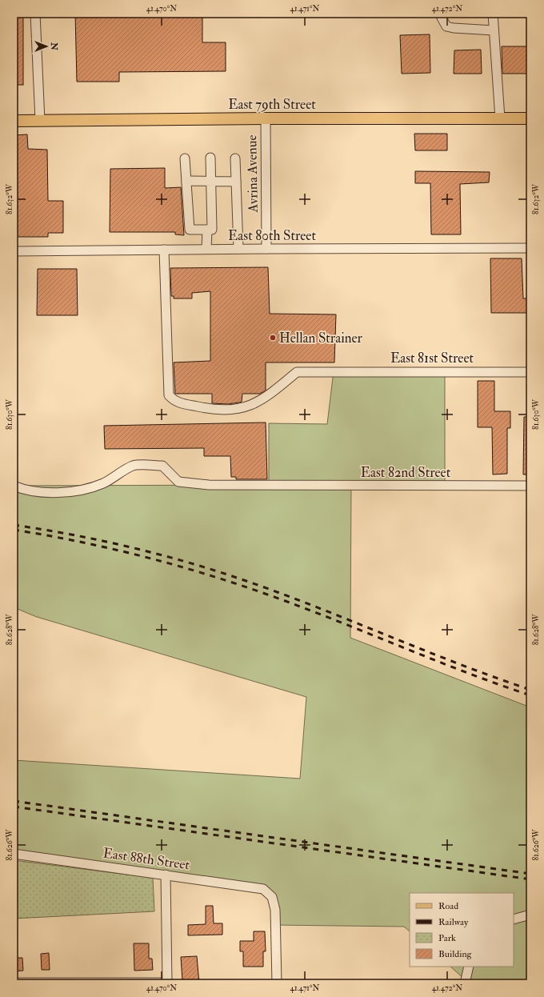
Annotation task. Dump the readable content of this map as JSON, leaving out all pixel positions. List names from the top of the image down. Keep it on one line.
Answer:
{"streets":{"main road":["East 79th Street"],"street":["Avrina Avenue","East 80th Street","East 81st Street","East 82nd Street","East 88th Street"]},"crossings":[["East 79th Street","Avrina Avenue"],["Avrina Avenue","East 80th Street"],["East 80th Street","East 81st Street"]],"places":["Hellan Strainer"],"legend":["Road","Railway","Park","Building"],"north":"right","coordinates":["41.470°N","41.471°N","41.472°N","81.632°W","81.630°W","81.628°W","81.626°W"]}
